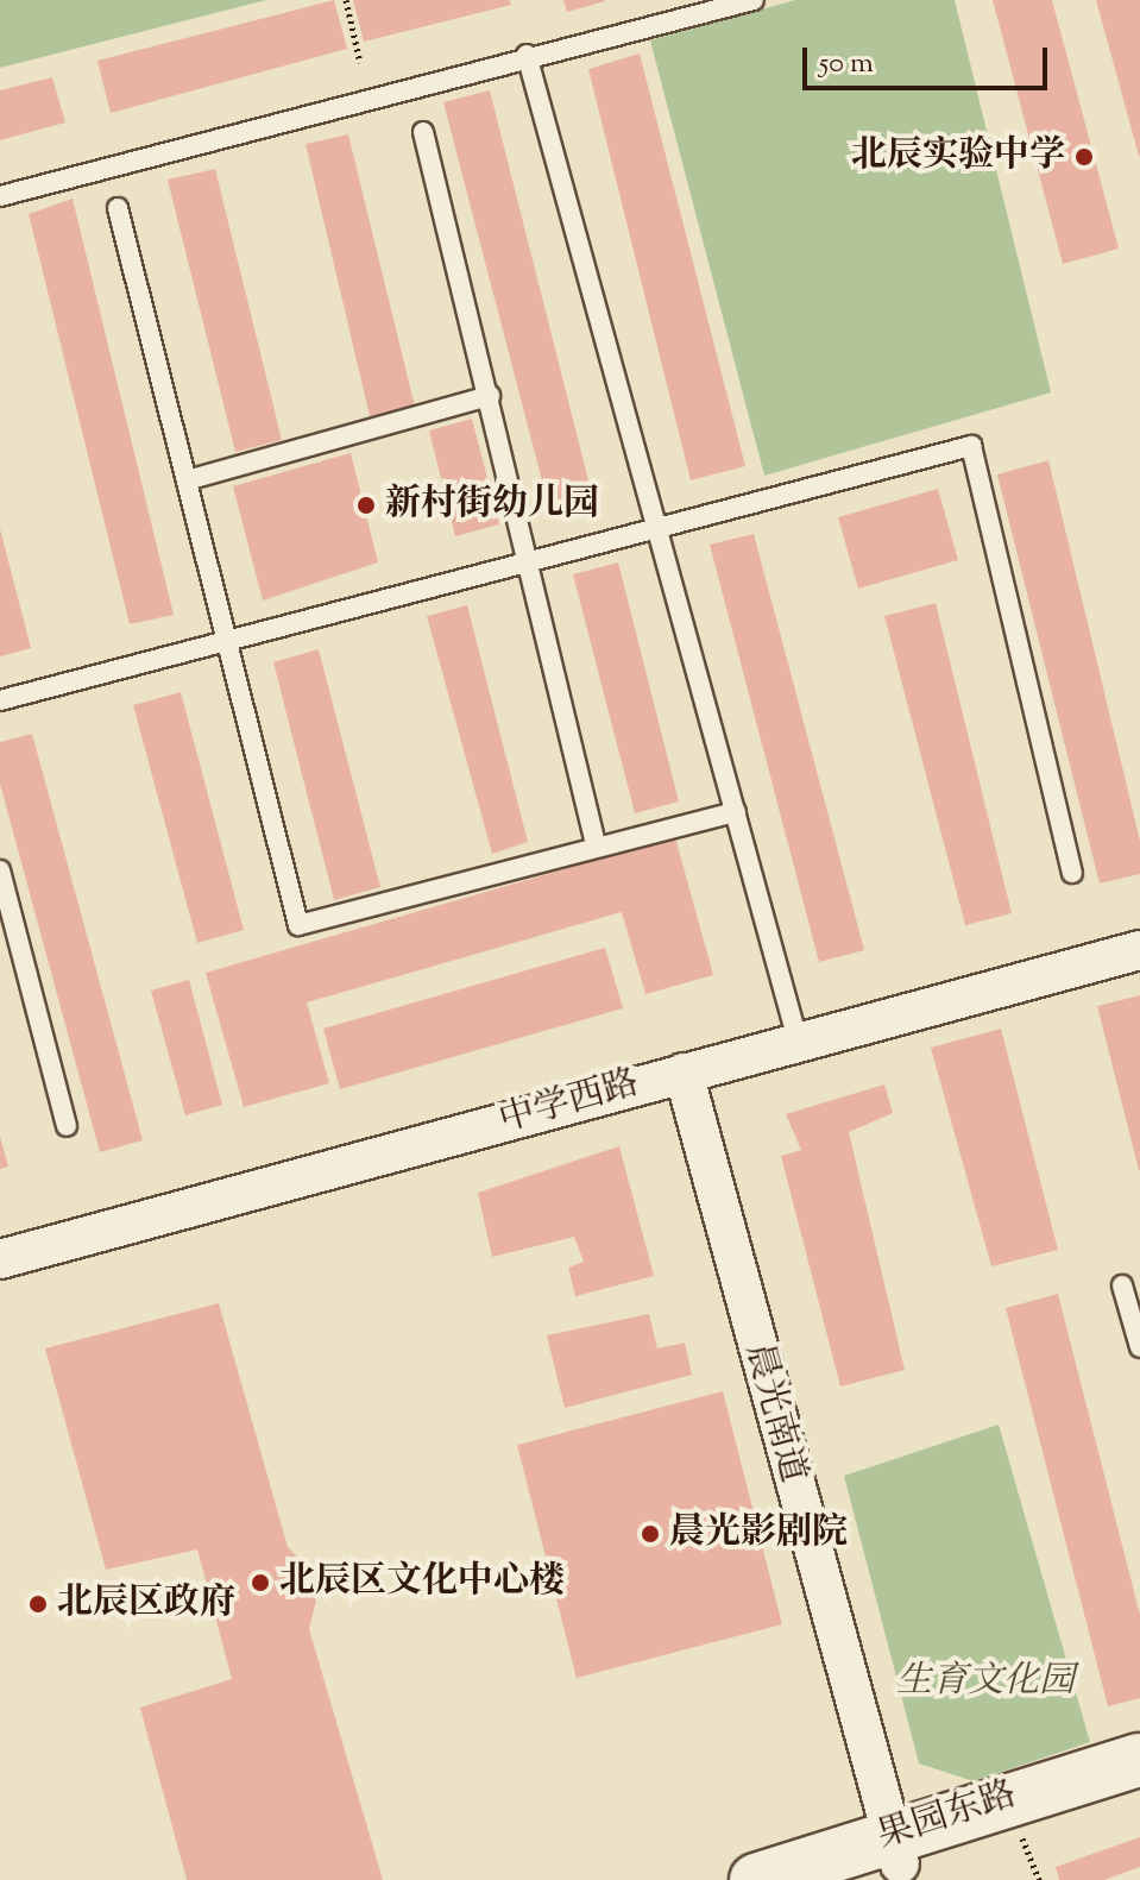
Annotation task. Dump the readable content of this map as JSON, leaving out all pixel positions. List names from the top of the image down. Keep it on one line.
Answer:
{"streets":{"street":["中学西路","晨光南道","果园东路"]},"crossings":[["中学西路","晨光南道"],["晨光南道","果园东路"]],"parks":["生育文化园"],"places":["北辰实验中学","新村街幼儿园","晨光影剧院","北辰区文化中心楼","北辰区政府"],"scale_bar":"50 m"}
